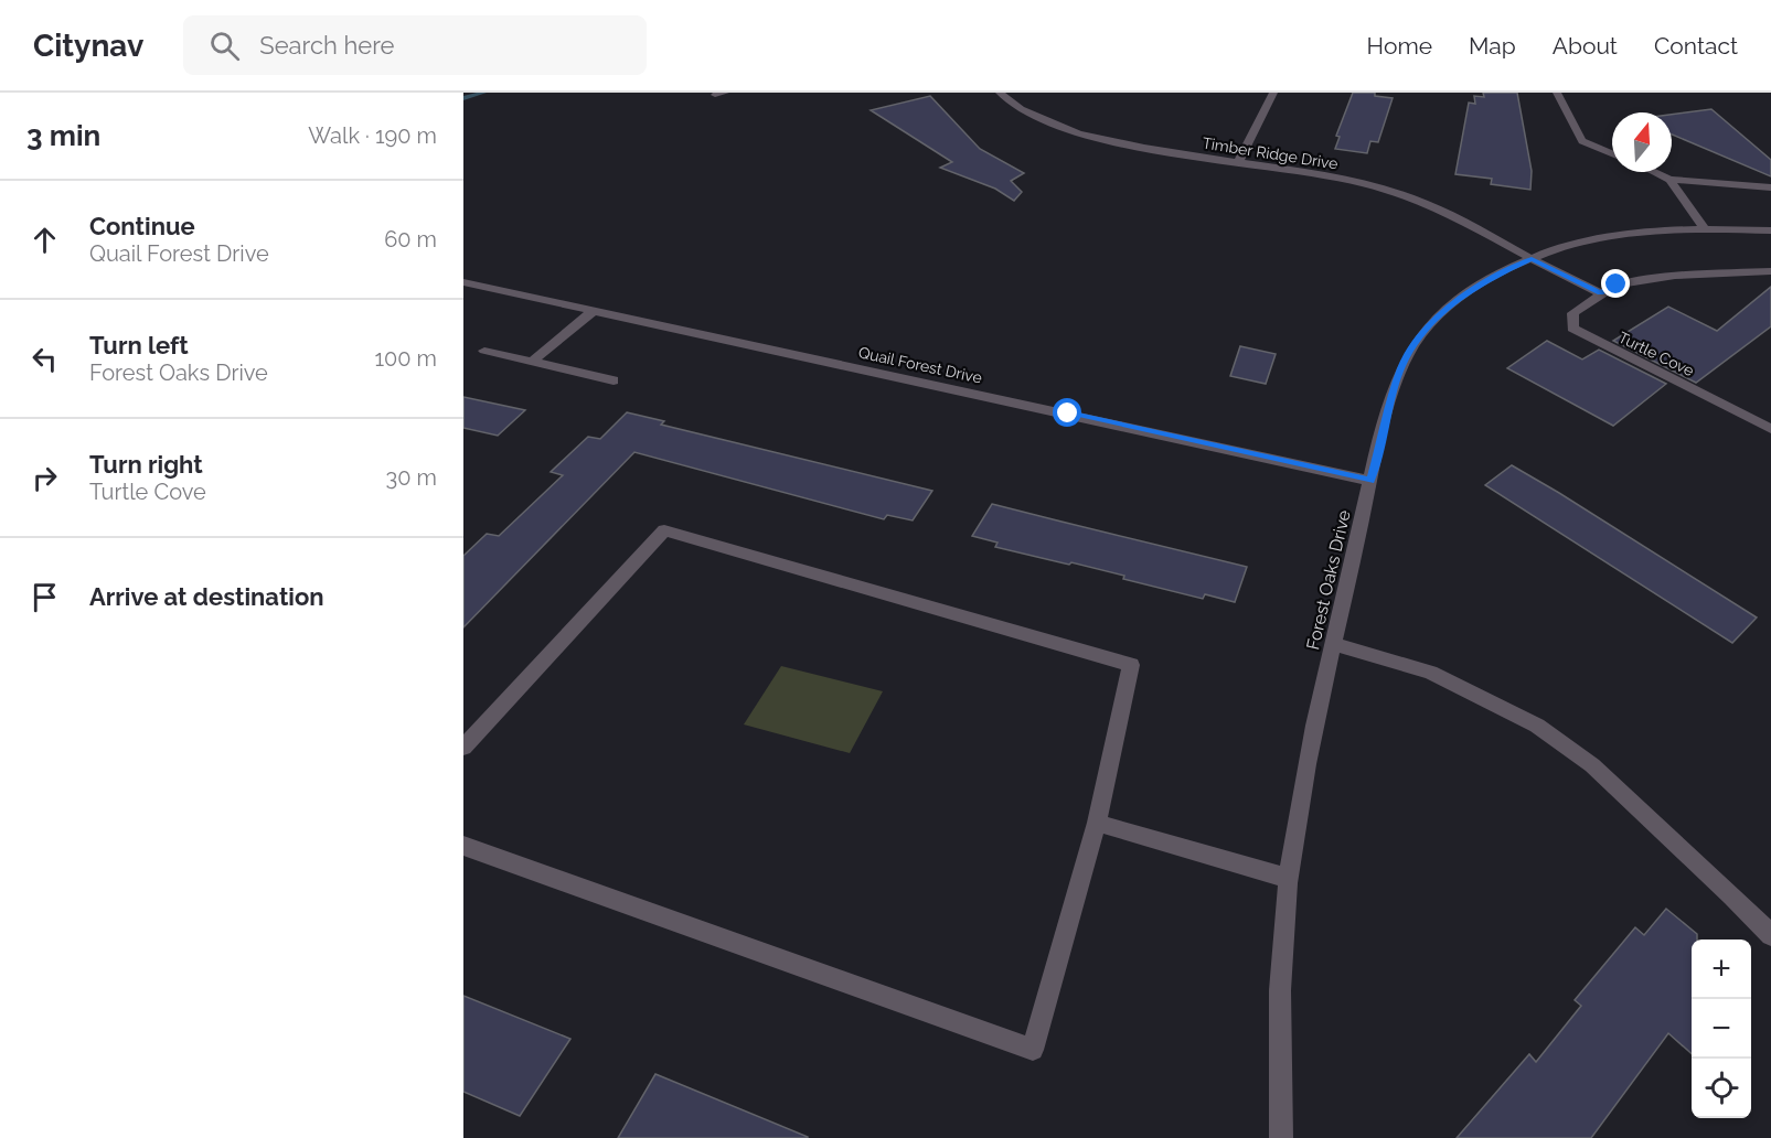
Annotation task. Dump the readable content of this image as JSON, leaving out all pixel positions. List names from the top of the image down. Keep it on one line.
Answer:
{"streets":{"street":["Timber Ridge Drive","Turtle Cove","Quail Forest Drive","Forest Oaks Drive"]},"crossings":[["Timber Ridge Drive","Forest Oaks Drive"],["Quail Forest Drive","Forest Oaks Drive"]],"north":"top","page":{"header":"Citynav","search":"Search here","nav":["Home","Map","About","Contact"],"heading":["3 min","Walk · 190 m"],"list":[["Continue","Quail Forest Drive","60 m"],["Turn left","Forest Oaks Drive","100 m"],["Turn right","Turtle Cove","30 m"],"Arrive at destination"],"map_buttons":["+","−"]}}
